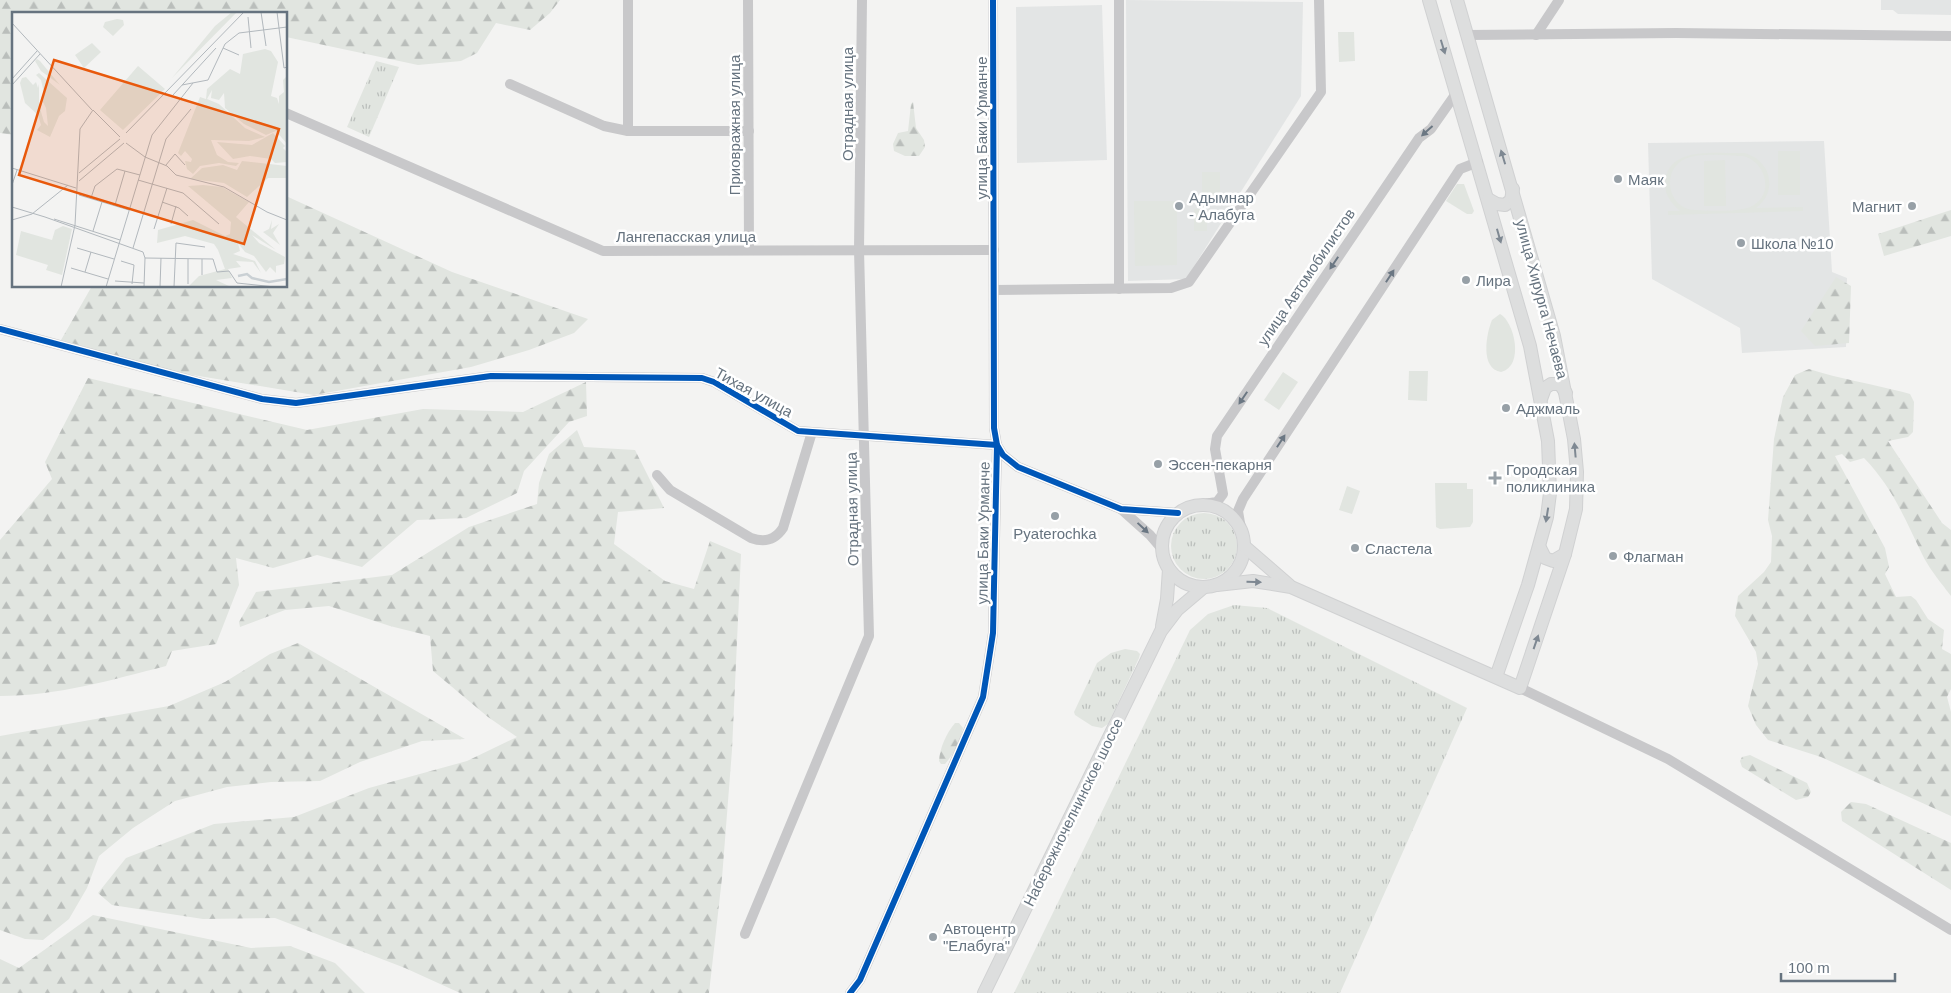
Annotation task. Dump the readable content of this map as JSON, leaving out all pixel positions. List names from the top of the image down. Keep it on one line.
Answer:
{"streets":{"main road":["улица Хирурга Нечаева","Набережночелнинское шоссе"],"street":["Отрадная улица","Приовражная улица","улица Баки Урманче","Лангепасская улица","улица Автомобилистов","Тихая улица"]},"crossings":[["Отрадная улица","Лангепасская улица"],["Отрадная улица","Тихая улица"],["Приовражная улица","Лангепасская улица"],["улица Баки Урманче","Лангепасская улица"],["улица Баки Урманче","Тихая улица"],["улица Автомобилистов","улица Хирурга Нечаева"]],"places":{"other":["Маяк","Адымнар - Алабуга","Магнит","Школа №10","Лира","Аджмаль","Эссен-пекарня","Pyaterochka","Сластела","Флагман","Автоцентр \"Елабуга\""],"health":["Городская поликлиника"]},"scale_bar":"100 m"}
